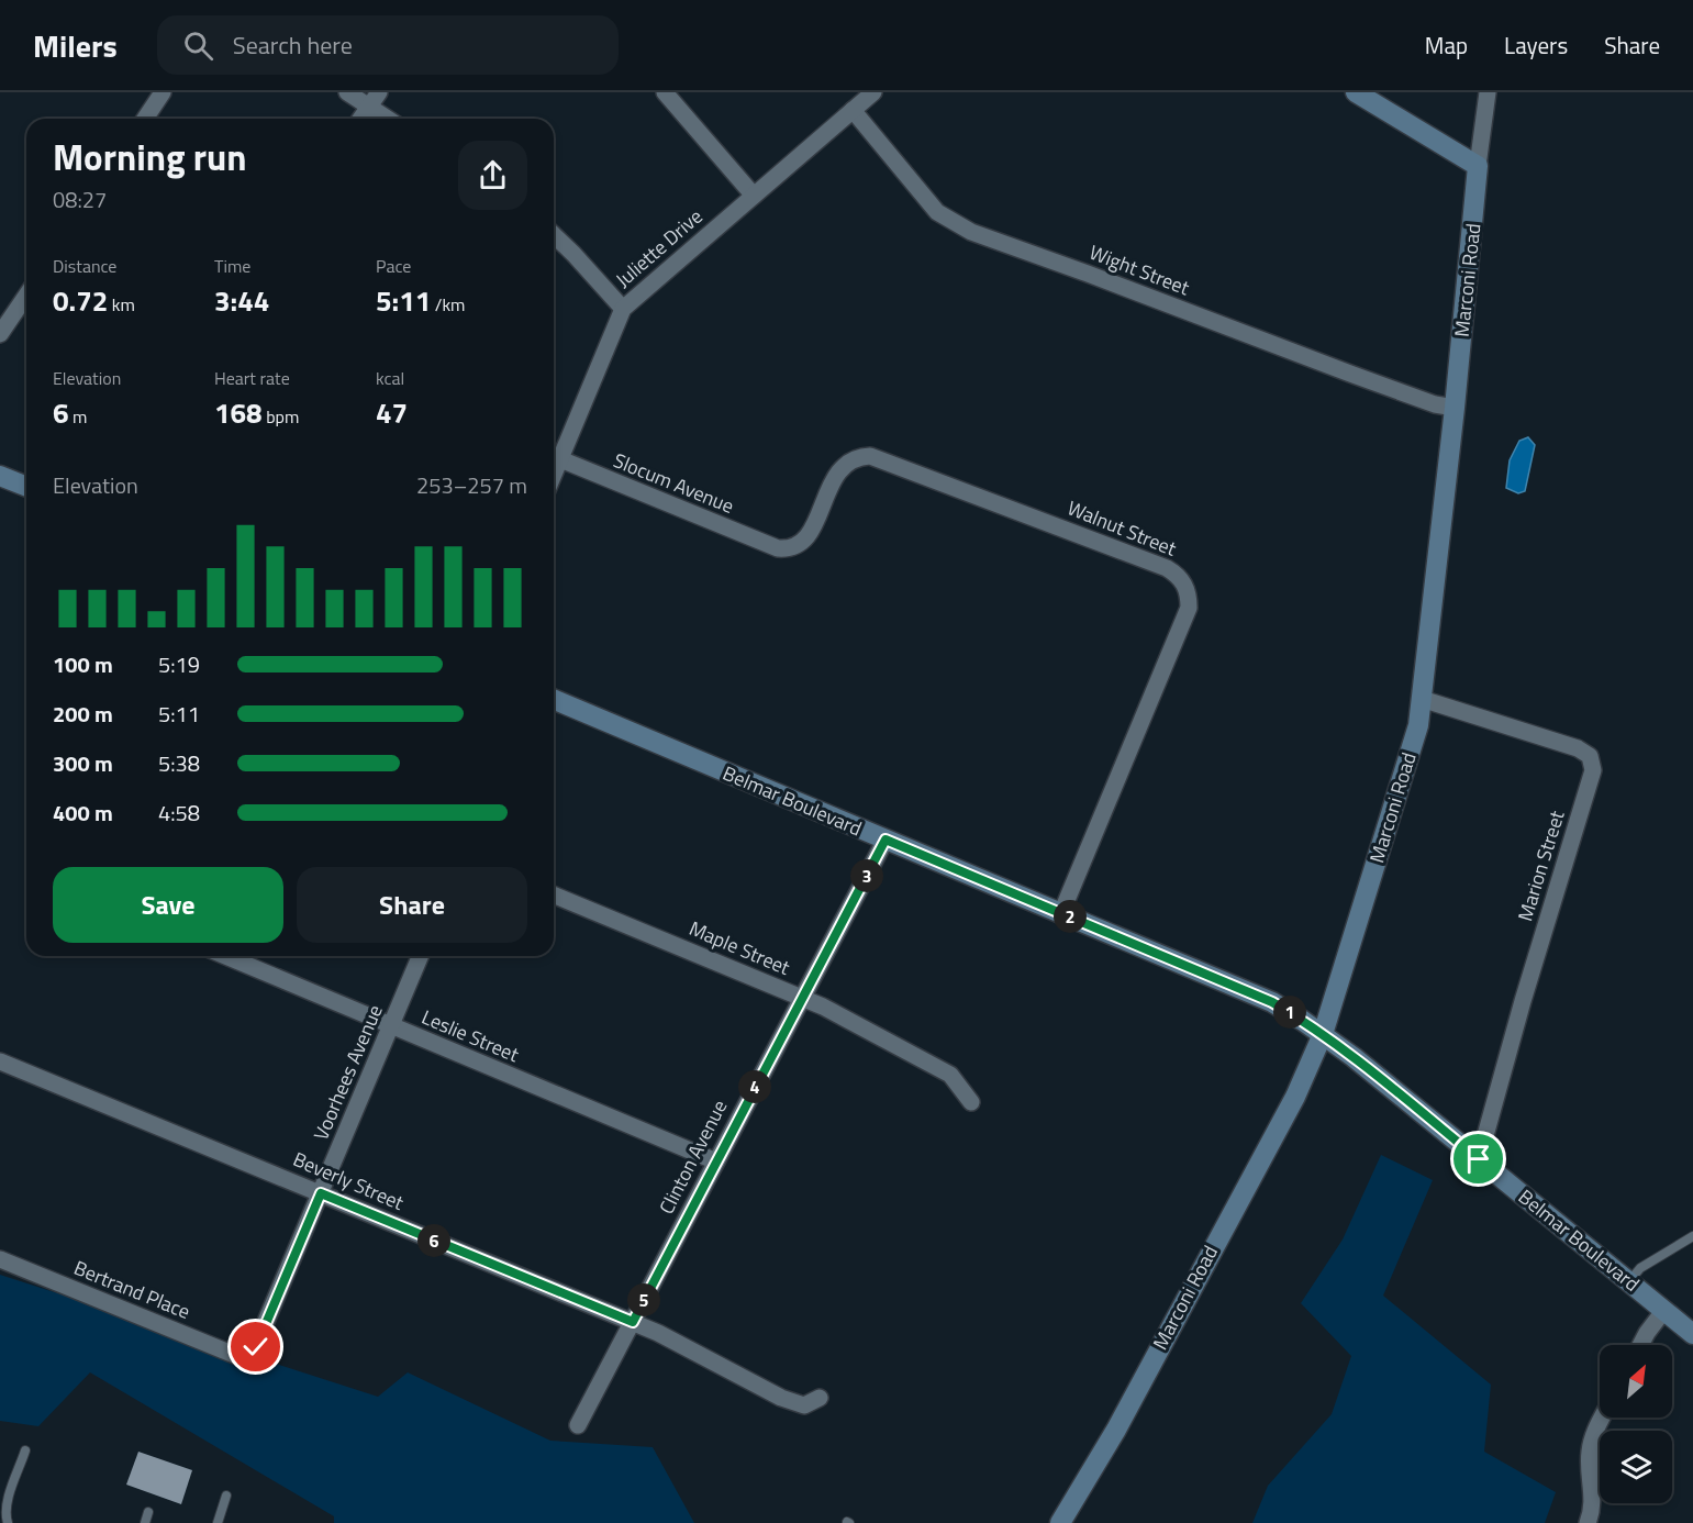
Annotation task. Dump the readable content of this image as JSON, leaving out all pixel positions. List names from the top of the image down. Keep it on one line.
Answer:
{"streets":{"street":["Juliette Drive","Wight Street","Marconi Road","Slocum Avenue","Walnut Street","Belmar Boulevard","Marion Street","Maple Street","Leslie Street","Voorhees Avenue","Clinton Avenue","Beverly Street","Bertrand Place"]},"crossings":[["Juliette Drive","Wight Street"],["Juliette Drive","Slocum Avenue"],["Wight Street","Marconi Road"],["Marconi Road","Belmar Boulevard"],["Marconi Road","Marion Street"],["Slocum Avenue","Walnut Street"],["Walnut Street","Belmar Boulevard"],["Belmar Boulevard","Marion Street"],["Belmar Boulevard","Clinton Avenue"],["Maple Street","Clinton Avenue"],["Leslie Street","Voorhees Avenue"],["Leslie Street","Clinton Avenue"],["Voorhees Avenue","Beverly Street"],["Voorhees Avenue","Bertrand Place"],["Clinton Avenue","Beverly Street"]],"north":"top right","page":{"header":"Milers","search":"Search here","nav":["Map","Layers","Share"],"heading":["Morning run","08:27"],"stats":[["Distance","0.72 km"],["Time","3:44"],["Pace","5:11 /km"],["Elevation","6 m"],["Heart rate","168 bpm"],["kcal","47"]],"chart":["Elevation","253–257 m"],"list":[{"name":"100 m","note":"5:19"},{"name":"200 m","note":"5:11"},{"name":"300 m","note":"5:38"},{"name":"400 m","note":"4:58"}],"buttons":["Save","Share"],"pins":["3","2","1","4","6","5"]}}
